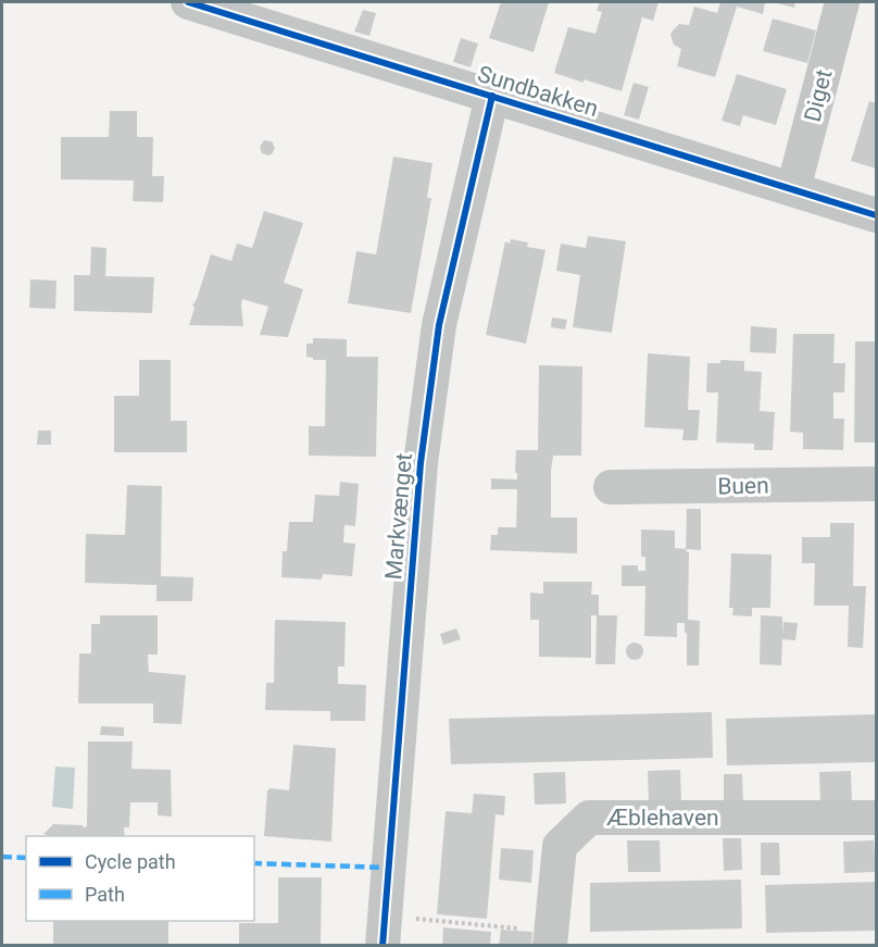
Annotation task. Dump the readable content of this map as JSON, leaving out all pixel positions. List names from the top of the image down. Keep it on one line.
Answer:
{"streets":{"street":["Sundbakken","Diget","Buen","Markvænget","Æblehaven"]},"crossings":[["Sundbakken","Diget"],["Sundbakken","Markvænget"]],"legend":["Cycle path","Path"]}
